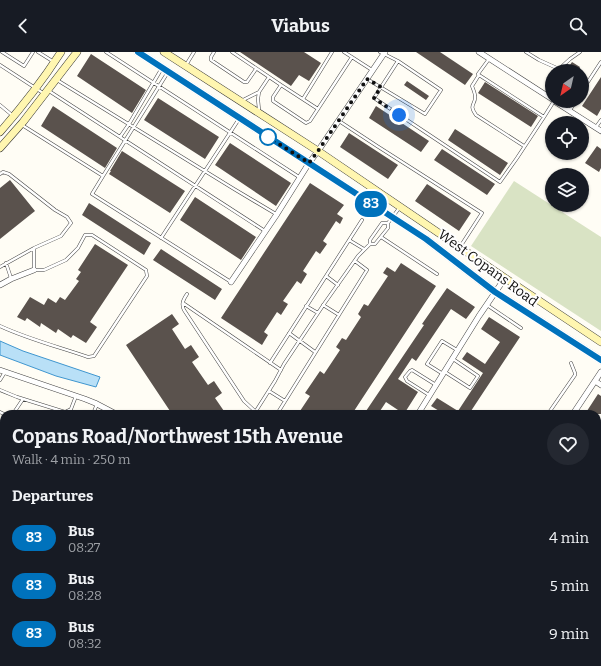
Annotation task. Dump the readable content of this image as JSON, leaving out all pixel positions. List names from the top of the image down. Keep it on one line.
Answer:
{"streets":{"main road":["West Copans Road"]},"lines":["bus line 83"],"north":"bottom left","page":{"header":"Viabus","on_map":"83","heading":[["Copans Road/Northwest 15th Avenue","Walk · 4 min · 250 m"],"Departures"],"list":[{"mark":"83","name":"Bus","note":"08:27","value":"4 min"},{"mark":"83","name":"Bus","note":"08:28","value":"5 min"},{"mark":"83","name":"Bus","note":"08:32","value":"9 min"}]}}
